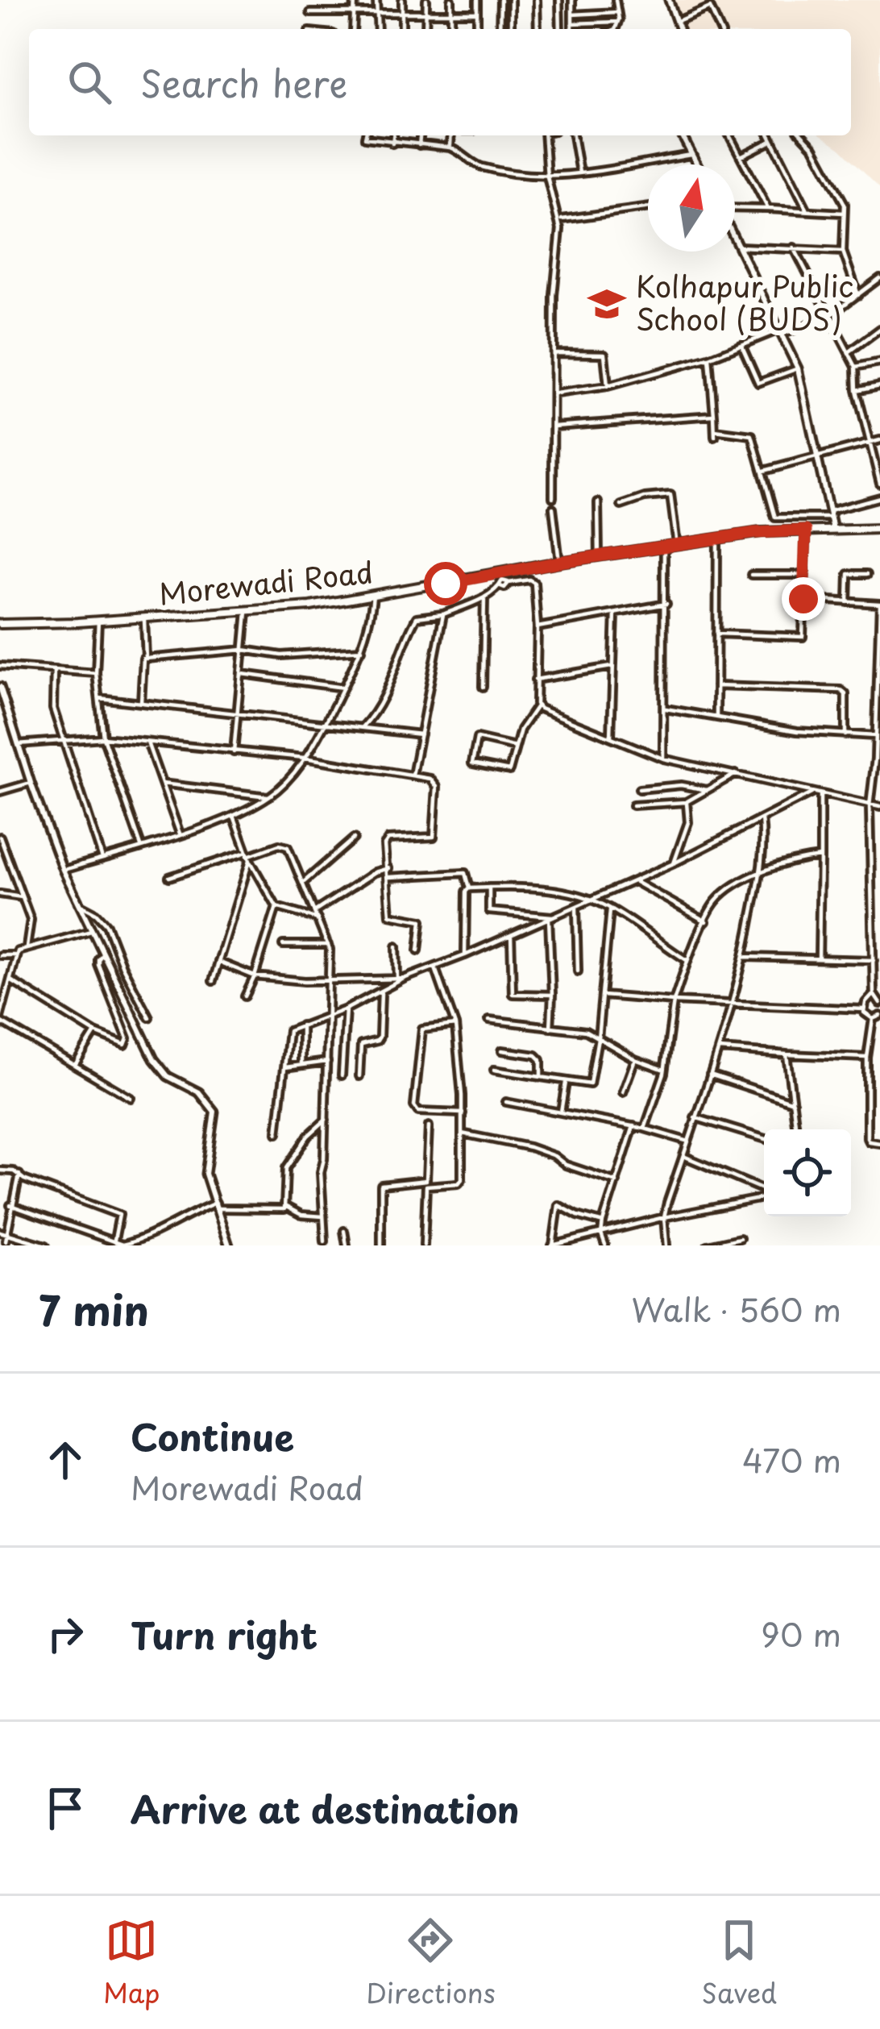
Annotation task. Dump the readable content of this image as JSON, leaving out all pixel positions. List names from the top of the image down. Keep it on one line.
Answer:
{"streets":{"main road":["Morewadi Road"]},"places":{"school or university":["Kolhapur Public School (BUDS)"]},"north":"top","page":{"search":"Search here","heading":["7 min","Walk · 560 m"],"list":[["Continue","Morewadi Road","470 m"],["Turn right","90 m"],"Arrive at destination"],"nav":["Map","Directions","Saved"]}}
